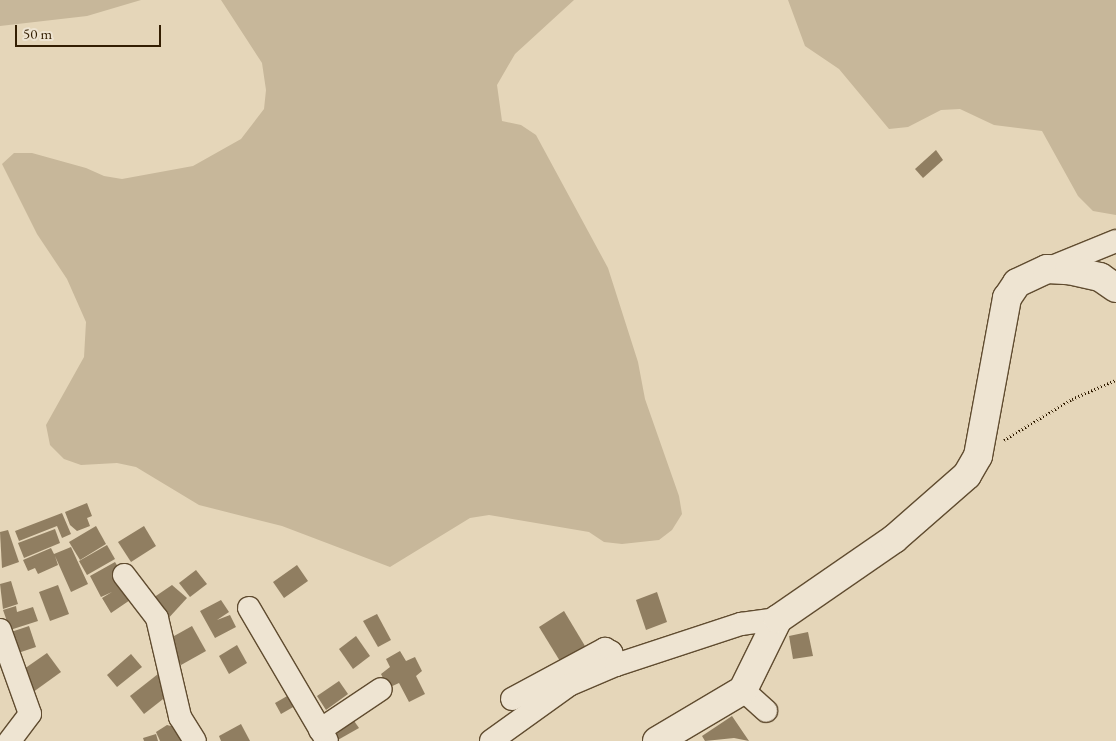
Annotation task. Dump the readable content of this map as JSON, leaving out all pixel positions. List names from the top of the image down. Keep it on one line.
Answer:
{"scale_bar":"50 m"}
